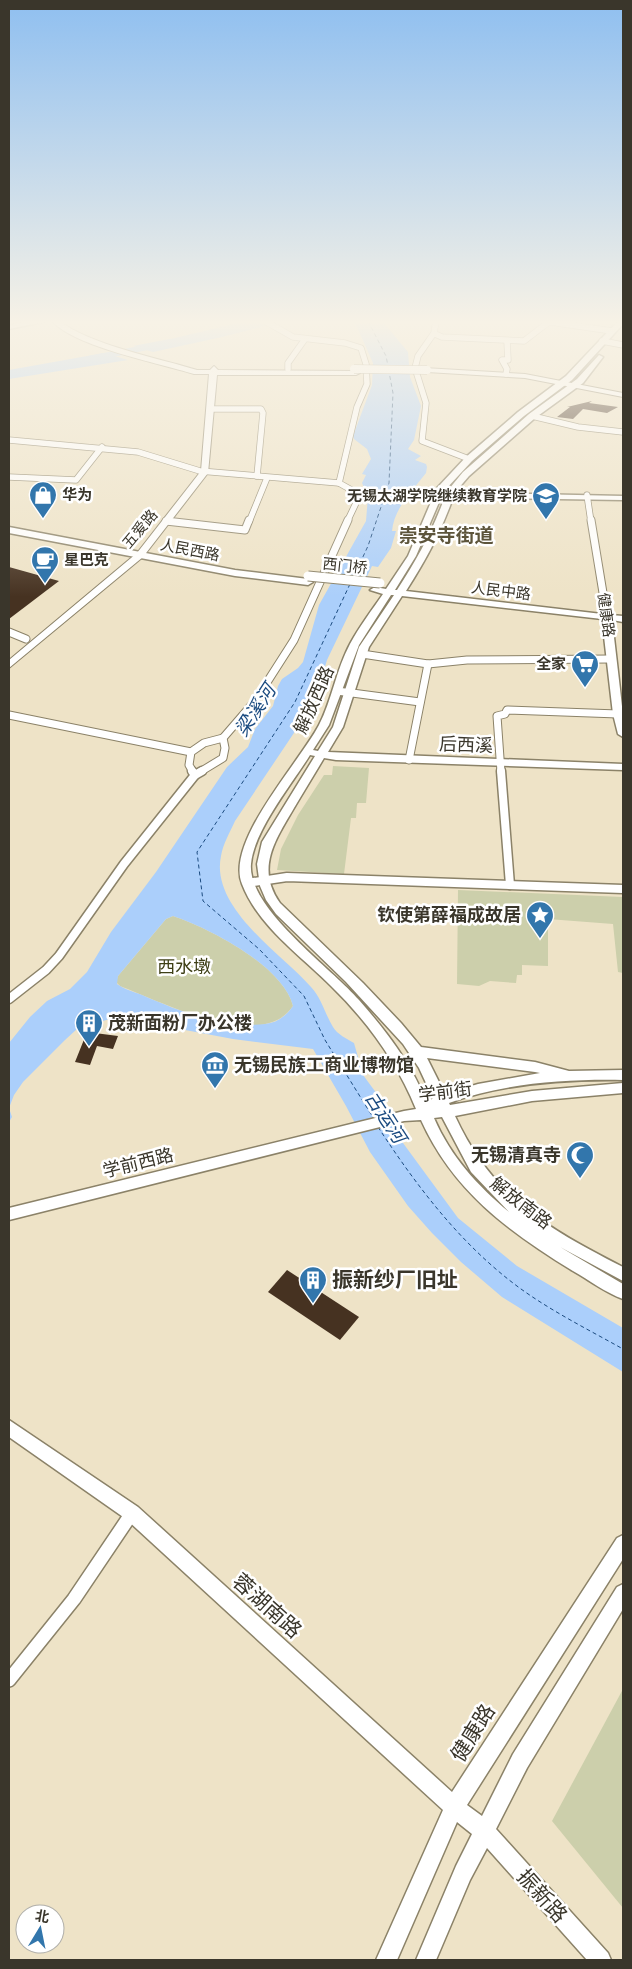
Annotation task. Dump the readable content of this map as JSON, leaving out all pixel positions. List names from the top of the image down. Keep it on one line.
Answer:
{"streets":{"main road":["五爱路","人民西路","西门桥","人民中路","健康路","解放西路","后西溪","学前街","学前西路","解放南路","蓉湖南路","振新路"]},"crossings":[["五爱路","人民西路"],["人民西路","西门桥"],["西门桥","人民中路"],["人民中路","健康路"],["人民中路","解放西路"],["健康路","蓉湖南路"],["解放西路","后西溪"],["解放西路","学前街"],["解放西路","解放南路"],["学前街","学前西路"],["学前街","解放南路"],["蓉湖南路","振新路"]],"districts":["崇安寺街道"],"water":["梁溪河","古运河"],"parks":["西水墩"],"places":{"shop":["华为"],"school or university":["无锡太湖学院继续教育学院"],"cafe":["星巴克"],"supermarket":["全家"],"place":["钦使第薛福成故居"],"building":["茂新面粉厂办公楼","振新纱厂旧址"],"museum":["无锡民族工商业博物馆"],"mosque":["无锡清真寺"]},"north":"top"}
